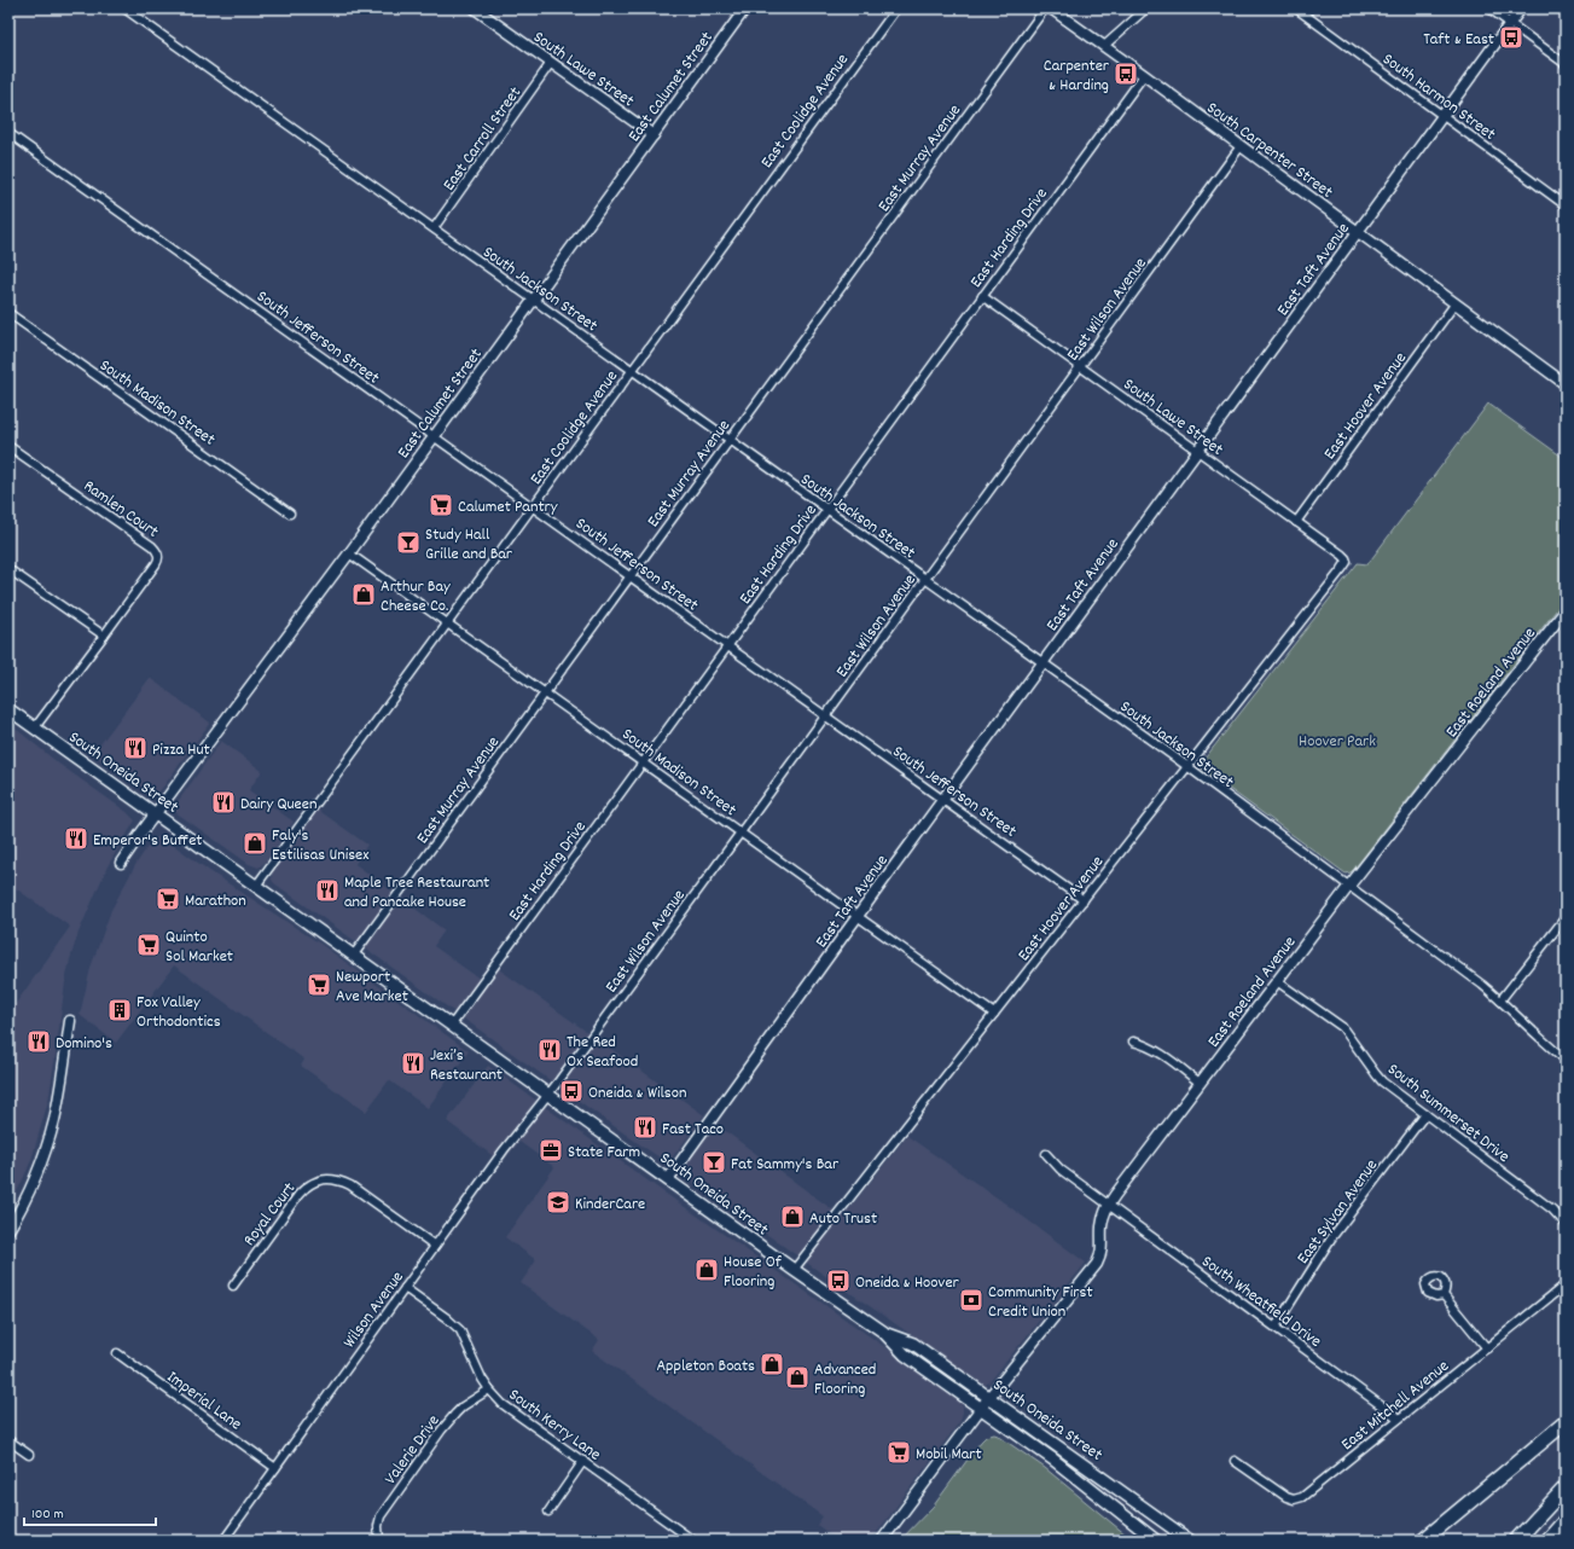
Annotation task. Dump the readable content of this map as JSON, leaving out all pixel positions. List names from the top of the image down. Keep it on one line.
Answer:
{"streets":{"main road":["South Oneida Street"],"street":["South Lawe Street","East Calumet Street","South Harmon Street","East Coolidge Avenue","East Carroll Street","South Carpenter Street","East Murray Avenue","East Harding Drive","East Taft Avenue","South Jackson Street","East Wilson Avenue","South Jefferson Street","South Madison Street","East Hoover Avenue","Ramlen Court","East Roeland Avenue","South Summerset Drive","East Sylvan Avenue","Royal Court","South Wheatfield Drive","Wilson Avenue","Imperial Lane","East Mitchell Avenue","South Kerry Lane","Valerie Drive"]},"crossings":[["South Lawe Street","East Calumet Street"],["South Lawe Street","East Carroll Street"],["South Lawe Street","East Harding Drive"],["South Lawe Street","East Taft Avenue"],["South Lawe Street","East Wilson Avenue"],["South Lawe Street","East Hoover Avenue"],["East Calumet Street","South Jackson Street"],["East Calumet Street","South Jefferson Street"],["East Calumet Street","South Madison Street"],["East Calumet Street","South Oneida Street"],["South Harmon Street","East Taft Avenue"],["East Coolidge Avenue","South Jackson Street"],["East Coolidge Avenue","South Jefferson Street"],["East Coolidge Avenue","South Madison Street"],["East Coolidge Avenue","South Oneida Street"],["East Carroll Street","South Jackson Street"],["South Carpenter Street","East Harding Drive"],["South Carpenter Street","East Taft Avenue"],["South Carpenter Street","East Wilson Avenue"],["South Carpenter Street","East Hoover Avenue"],["East Murray Avenue","South Jackson Street"],["East Murray Avenue","South Jefferson Street"],["East Murray Avenue","South Madison Street"],["East Murray Avenue","South Oneida Street"],["East Harding Drive","South Jackson Street"],["East Harding Drive","South Jefferson Street"],["East Harding Drive","South Madison Street"],["East Harding Drive","South Oneida Street"],["East Taft Avenue","South Jackson Street"],["East Taft Avenue","South Jefferson Street"],["East Taft Avenue","South Madison Street"],["East Taft Avenue","South Oneida Street"],["South Jackson Street","East Wilson Avenue"],["South Jackson Street","East Hoover Avenue"],["South Jackson Street","East Roeland Avenue"],["East Wilson Avenue","South Jefferson Street"],["East Wilson Avenue","South Madison Street"],["East Wilson Avenue","South Oneida Street"],["East Wilson Avenue","Wilson Avenue"],["South Jefferson Street","East Hoover Avenue"],["South Madison Street","East Hoover Avenue"],["East Hoover Avenue","South Oneida Street"],["Ramlen Court","South Oneida Street"],["East Roeland Avenue","South Oneida Street"],["East Roeland Avenue","South Summerset Drive"],["East Roeland Avenue","South Wheatfield Drive"],["South Oneida Street","Wilson Avenue"],["South Summerset Drive","East Sylvan Avenue"],["East Sylvan Avenue","South Wheatfield Drive"],["Royal Court","Wilson Avenue"],["South Wheatfield Drive","East Mitchell Avenue"],["Wilson Avenue","Imperial Lane"],["Wilson Avenue","South Kerry Lane"],["South Kerry Lane","Valerie Drive"]],"parks":["Hoover Park"],"places":{"bus stop":["Taft & East","Carpenter & Harding","Oneida & Wilson","Oneida & Hoover"],"supermarket":["Calumet Pantry","Marathon","Quinto Sol Market","Newport Ave Market","Mobil Mart"],"bar":["Study Hall Grille and Bar","Fat Sammy's Bar"],"shop":["Arthur Bay Cheese Co.","Faly's Estilisas Unisex","Auto Trust","House Of Flooring","Appleton Boats","Advanced Flooring"],"restaurant":["Pizza Hut","Dairy Queen","Emperor's Buffet","Maple Tree Restaurant and Pancake House","Domino's","The Red Ox Seafood","Jexi’s Restaurant","Fast Taco"],"building":["Fox Valley Orthodontics"],"office":["State Farm"],"school or university":["KinderCare"],"bank":["Community First Credit Union"]},"scale_bar":"100 m"}
